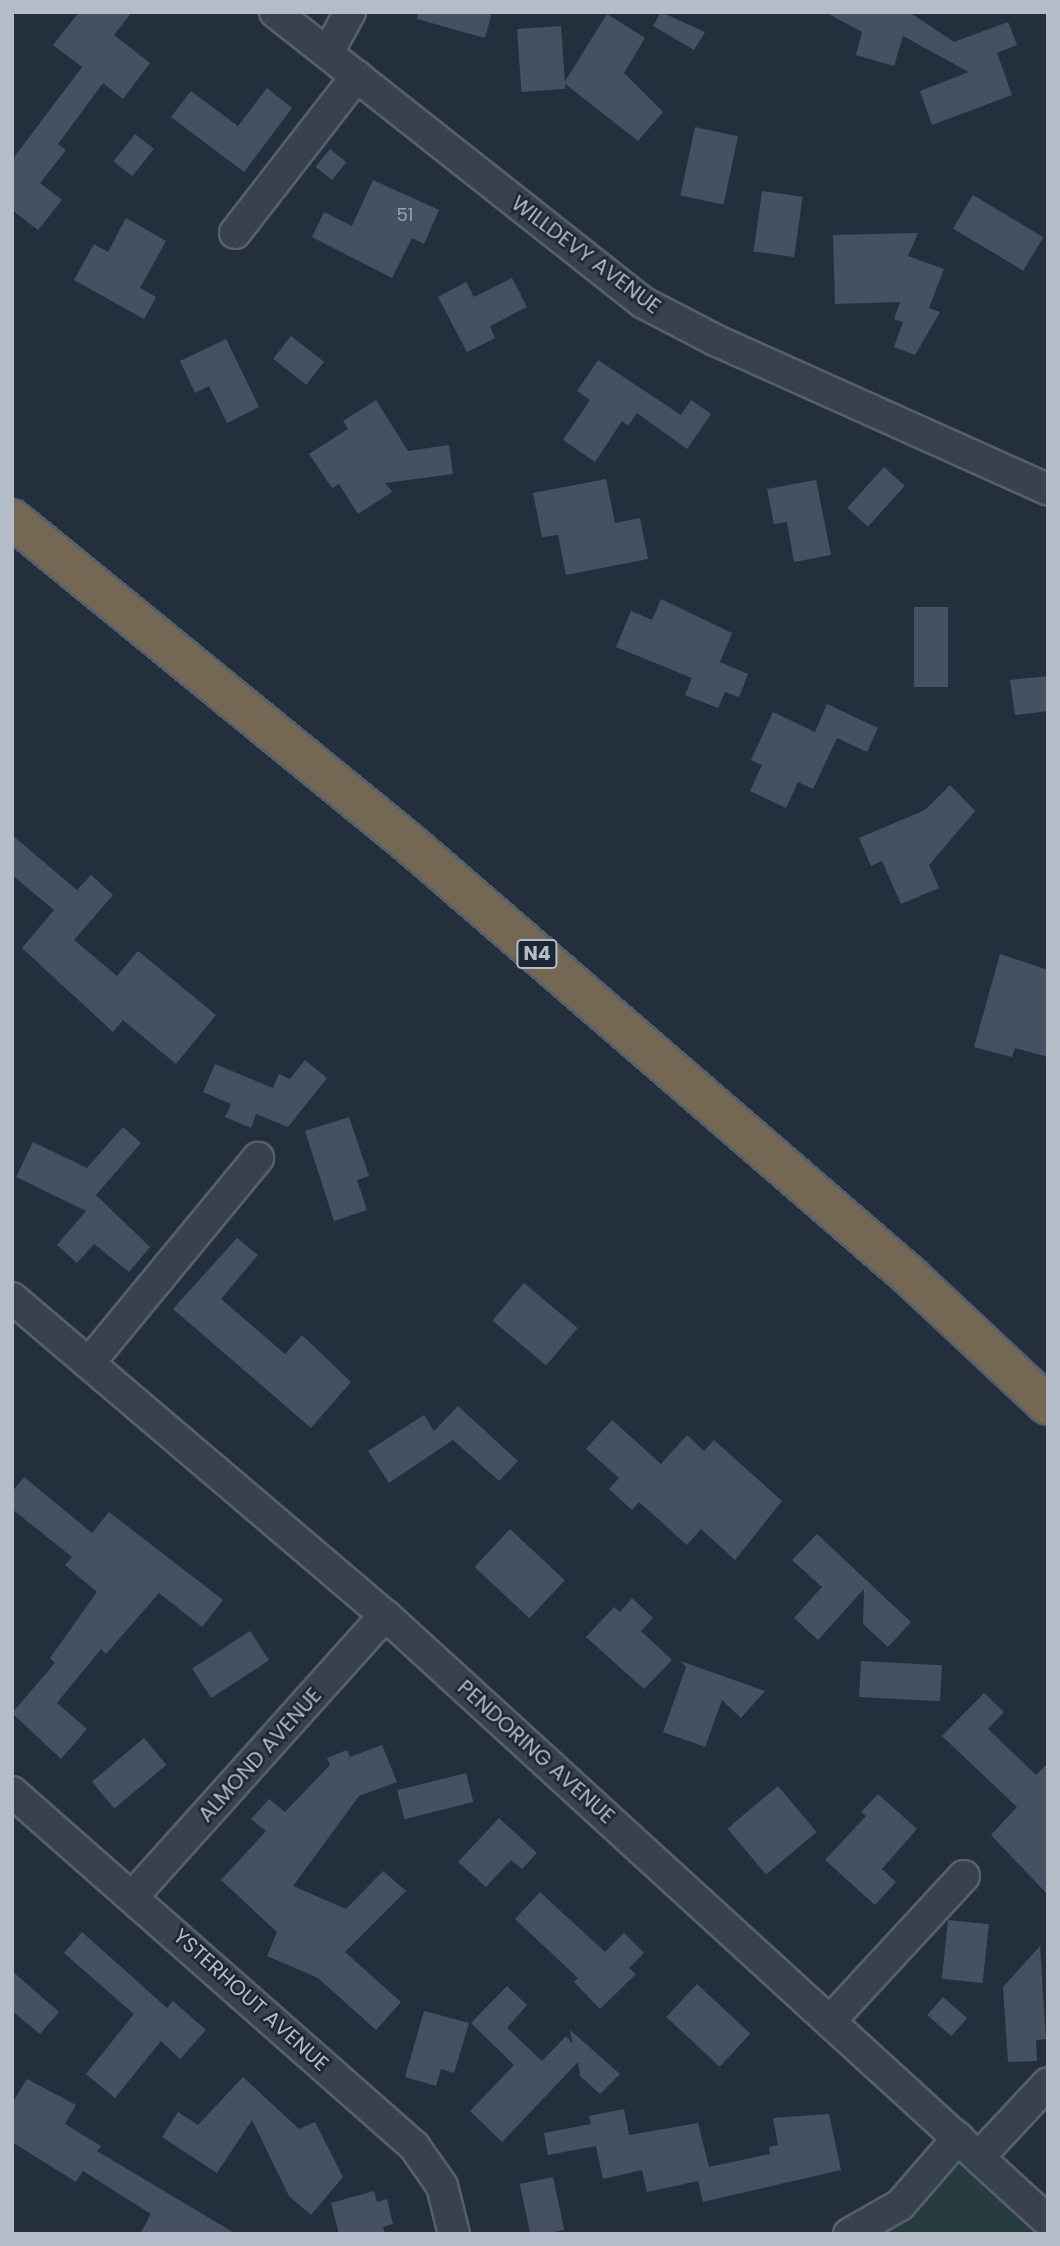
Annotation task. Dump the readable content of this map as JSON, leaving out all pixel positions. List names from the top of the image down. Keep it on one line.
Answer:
{"streets":{"highway":["N4"],"street":["WILLDEVY AVENUE","PENDORING AVENUE","ALMOND AVENUE","YSTERHOUT AVENUE"]},"crossings":[["PENDORING AVENUE","ALMOND AVENUE"],["ALMOND AVENUE","YSTERHOUT AVENUE"]],"house_numbers":["51"]}
